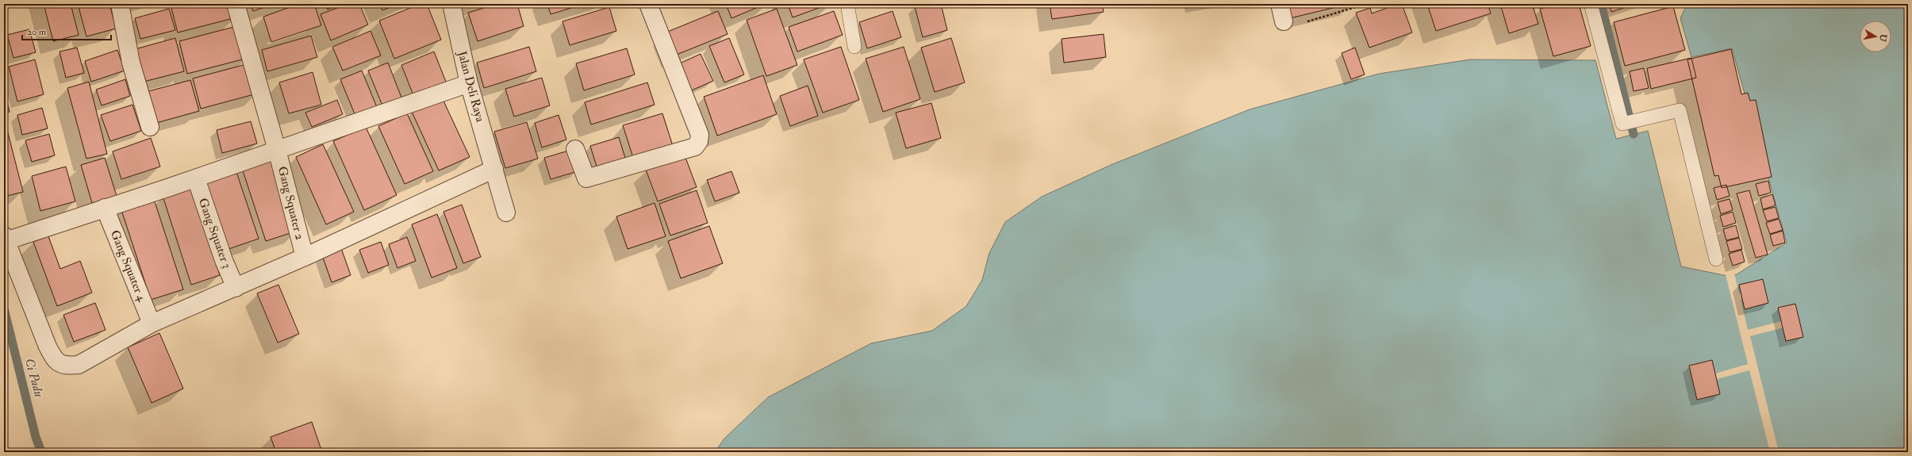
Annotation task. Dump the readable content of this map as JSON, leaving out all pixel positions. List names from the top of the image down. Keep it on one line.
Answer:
{"streets":{"street":["Jalan Deli Raya","Gang Squater 2","Gang Squater 3","Gang Squater 4"]},"water":["Ci Padu"],"scale_bar":"20 m","north":"right"}
